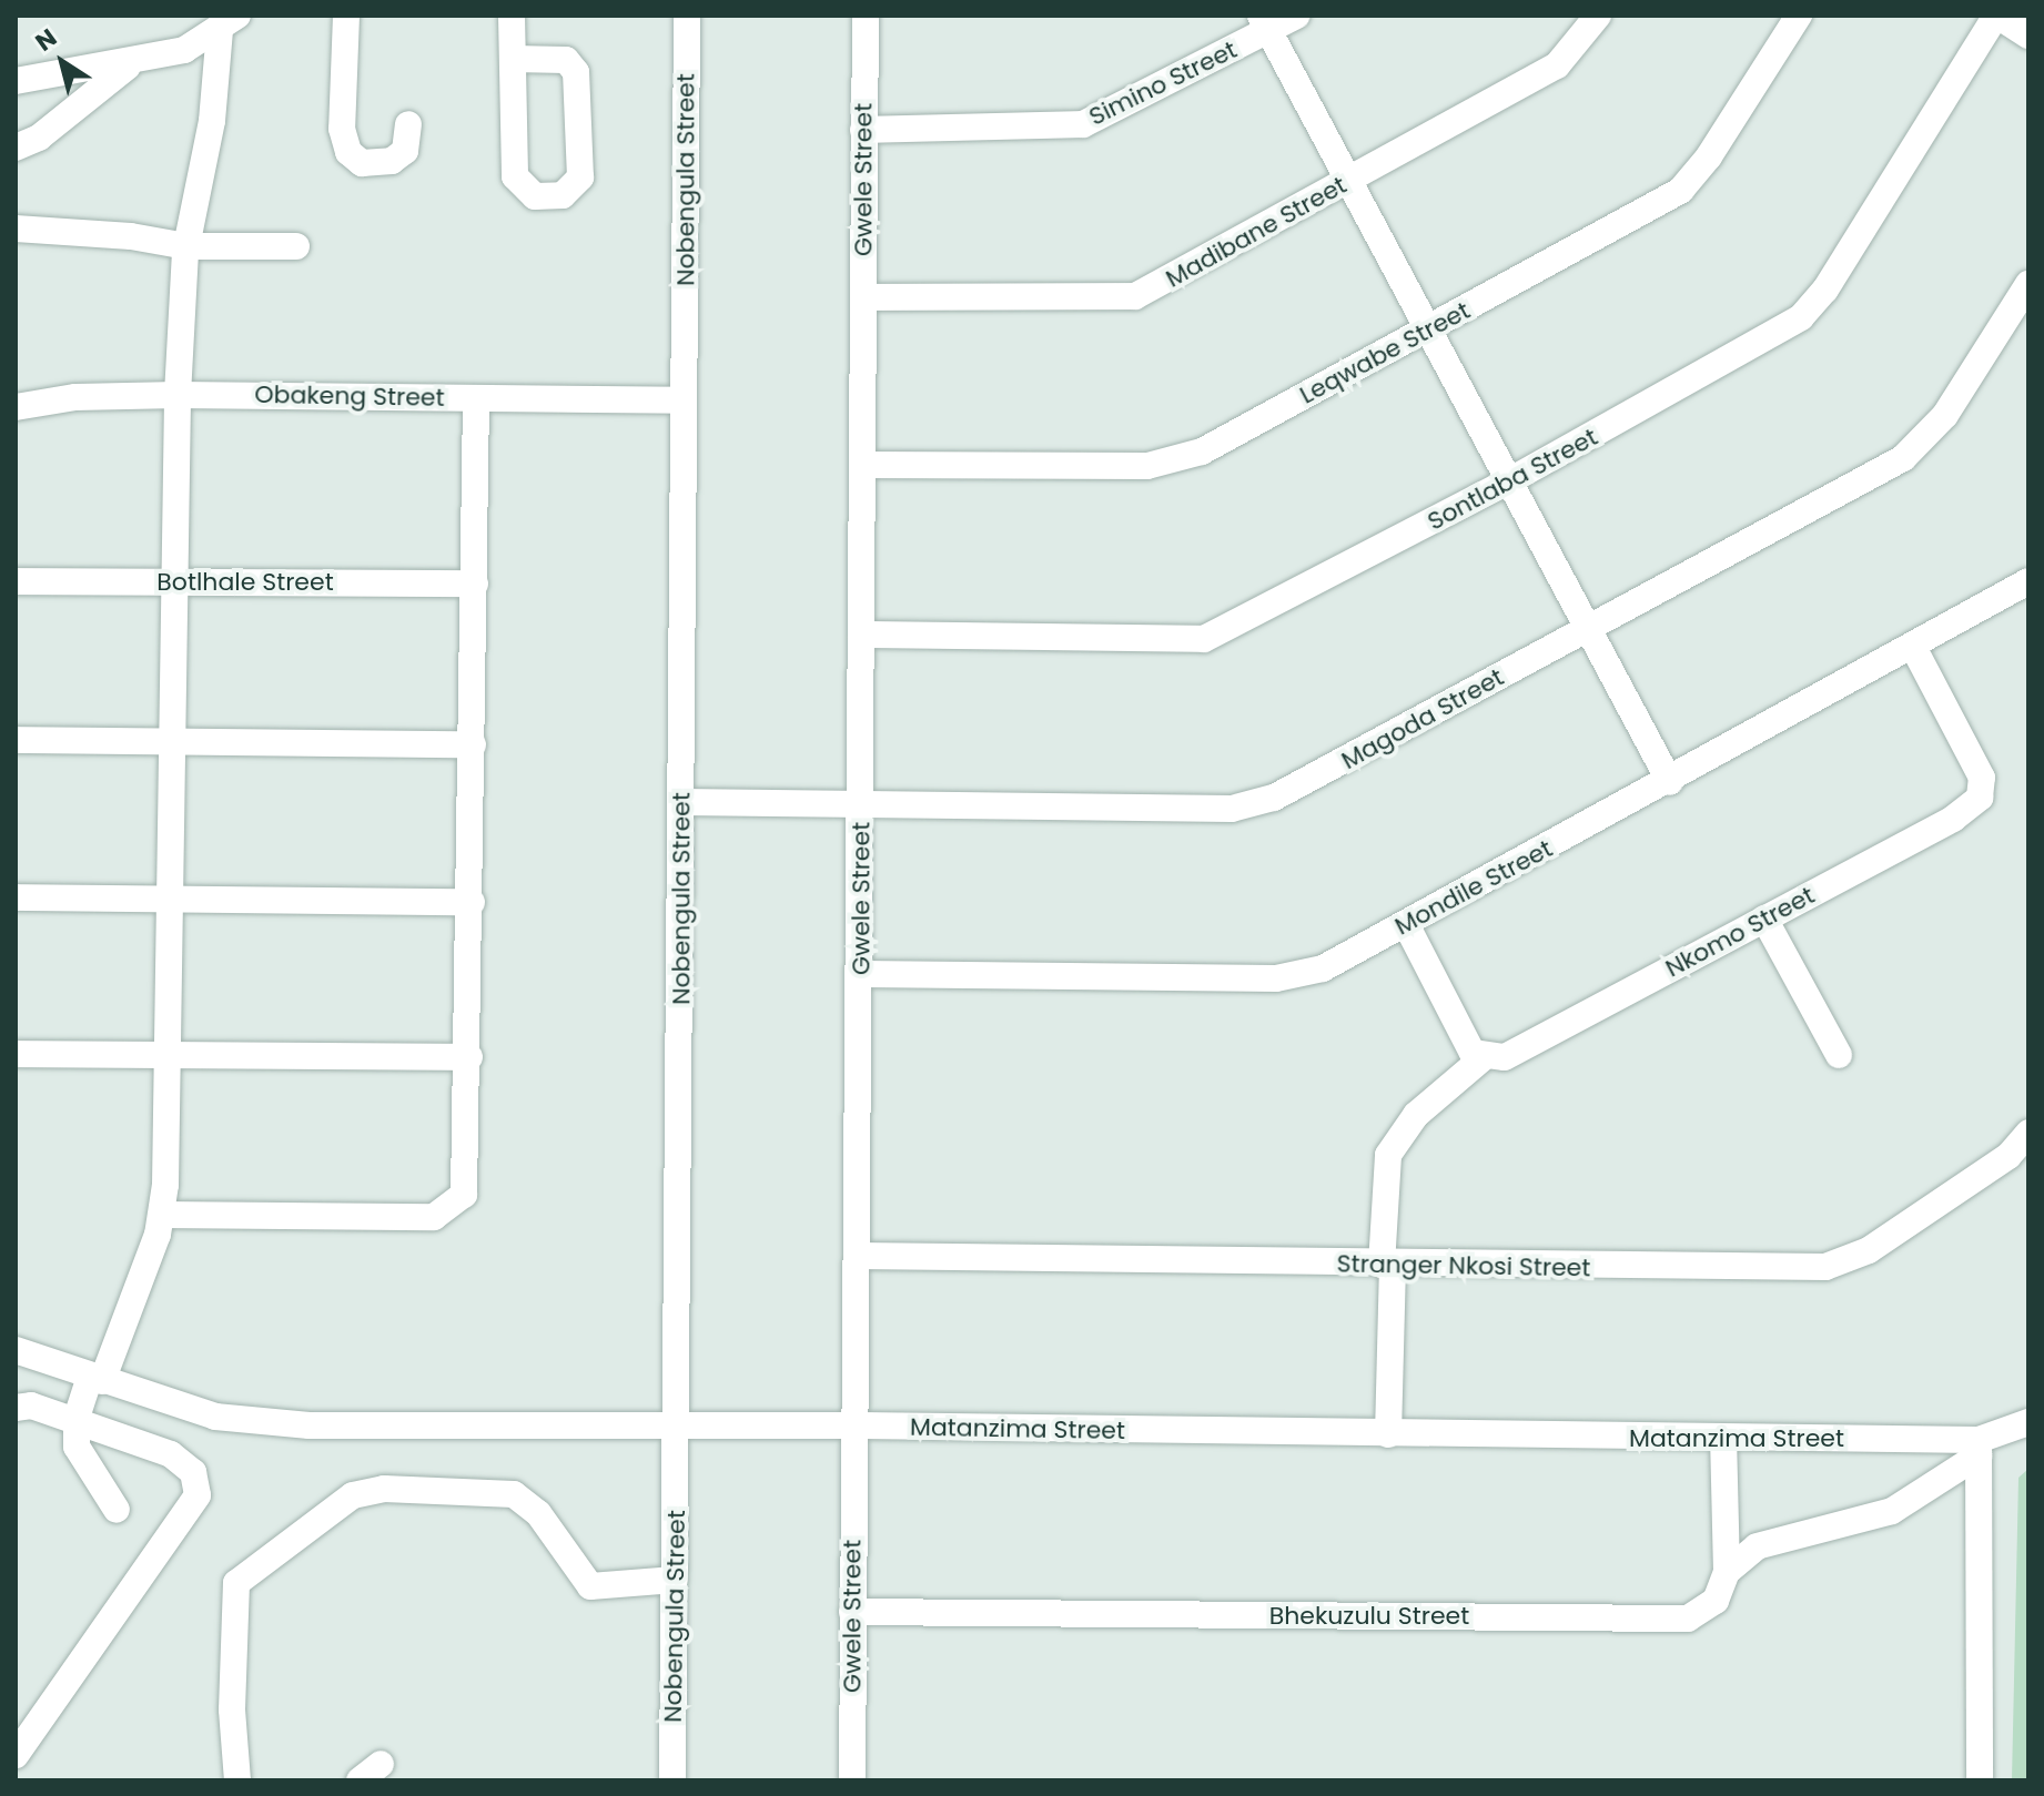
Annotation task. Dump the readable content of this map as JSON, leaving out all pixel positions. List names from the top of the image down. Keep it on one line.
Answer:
{"streets":{"street":["Simino Street","Nobengula Street","Gwele Street","Madibane Street","Leqwabe Street","Obakeng Street","Sontlaba Street","Botlhale Street","Magoda Street","Mondile Street","Nkomo Street","Stranger Nkosi Street","Matanzima Street","Bhekuzulu Street"]},"crossings":[["Simino Street","Gwele Street"],["Nobengula Street","Obakeng Street"],["Nobengula Street","Magoda Street"],["Nobengula Street","Matanzima Street"],["Gwele Street","Madibane Street"],["Gwele Street","Leqwabe Street"],["Gwele Street","Sontlaba Street"],["Gwele Street","Magoda Street"],["Gwele Street","Mondile Street"],["Gwele Street","Stranger Nkosi Street"],["Gwele Street","Matanzima Street"],["Gwele Street","Bhekuzulu Street"],["Mondile Street","Nkomo Street"]],"north":"top left"}
